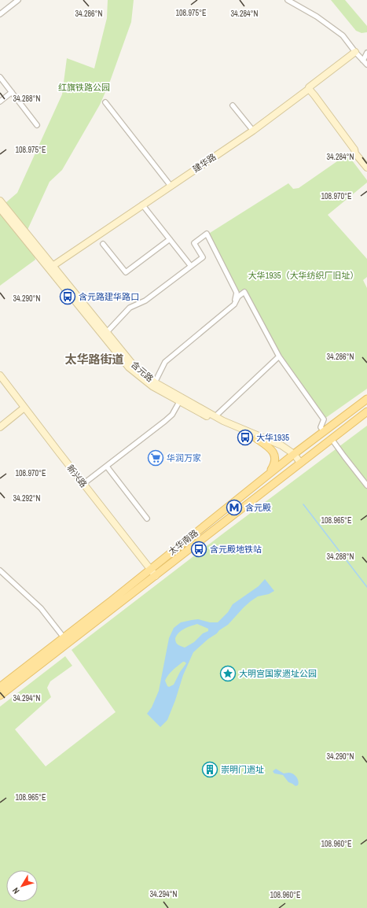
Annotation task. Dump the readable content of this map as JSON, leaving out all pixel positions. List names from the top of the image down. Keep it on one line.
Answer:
{"streets":{"main road":["建华路","含元路","新兴路","太华南路"]},"crossings":[["建华路","含元路"],["含元路","太华南路"],["新兴路","太华南路"]],"districts":["太华路街道"],"parks":["红旗铁路公园","大华1935（大华纺织厂旧址）"],"places":{"bus stop":["含元路建华路口","大华1935","含元殿地铁站"],"supermarket":["华润万家"],"metro station":["含元殿"],"place":["大明宫国家遗址公园"],"building":["崇明门遗址"]},"north":"bottom left","coordinates":["108.975°E","34.286°N","34.284°N","34.288°N","108.970°E","34.290°N","34.292°N","108.965°E","34.294°N","108.960°E"]}
